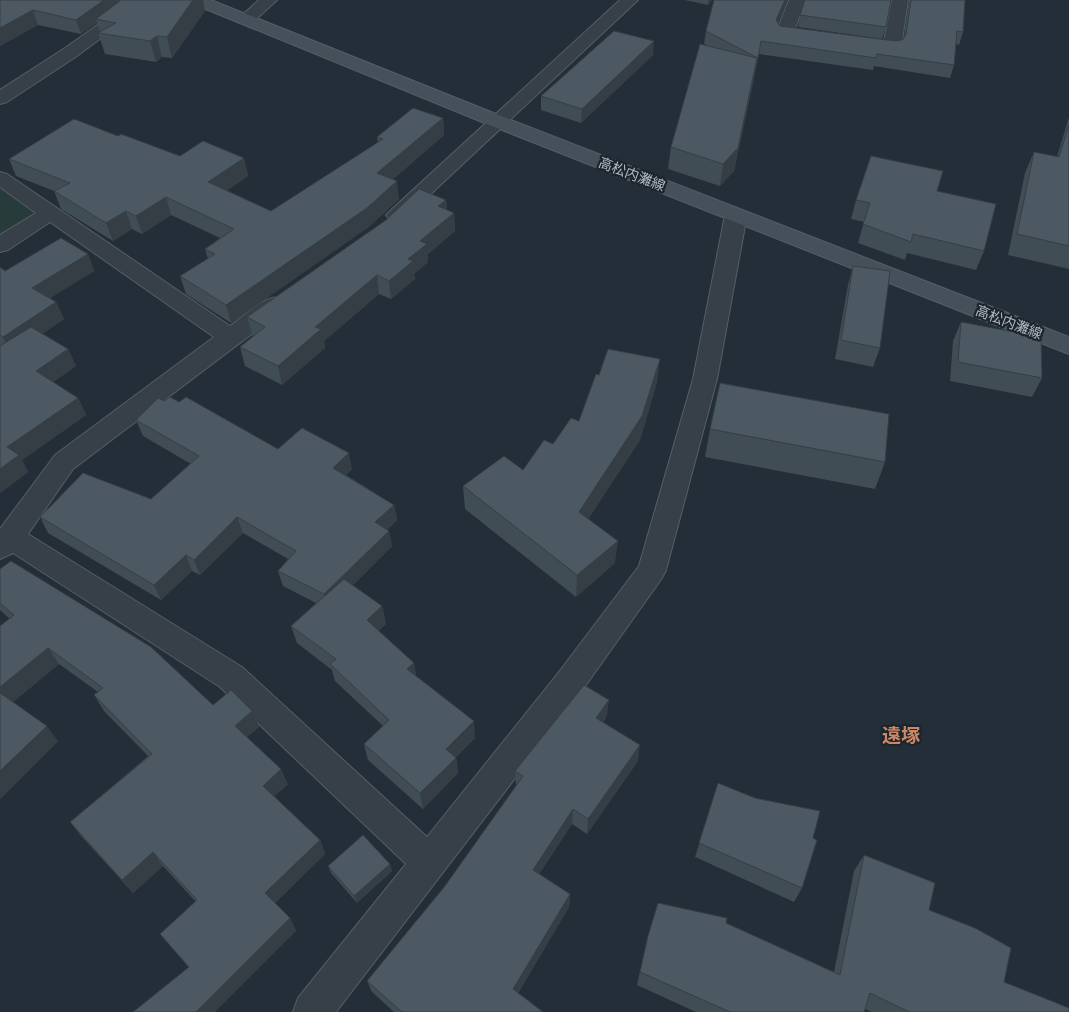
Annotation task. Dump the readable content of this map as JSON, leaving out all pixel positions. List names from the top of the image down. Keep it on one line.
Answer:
{"streets":{"main road":["高松内灘線"]},"districts":["遠塚"]}
